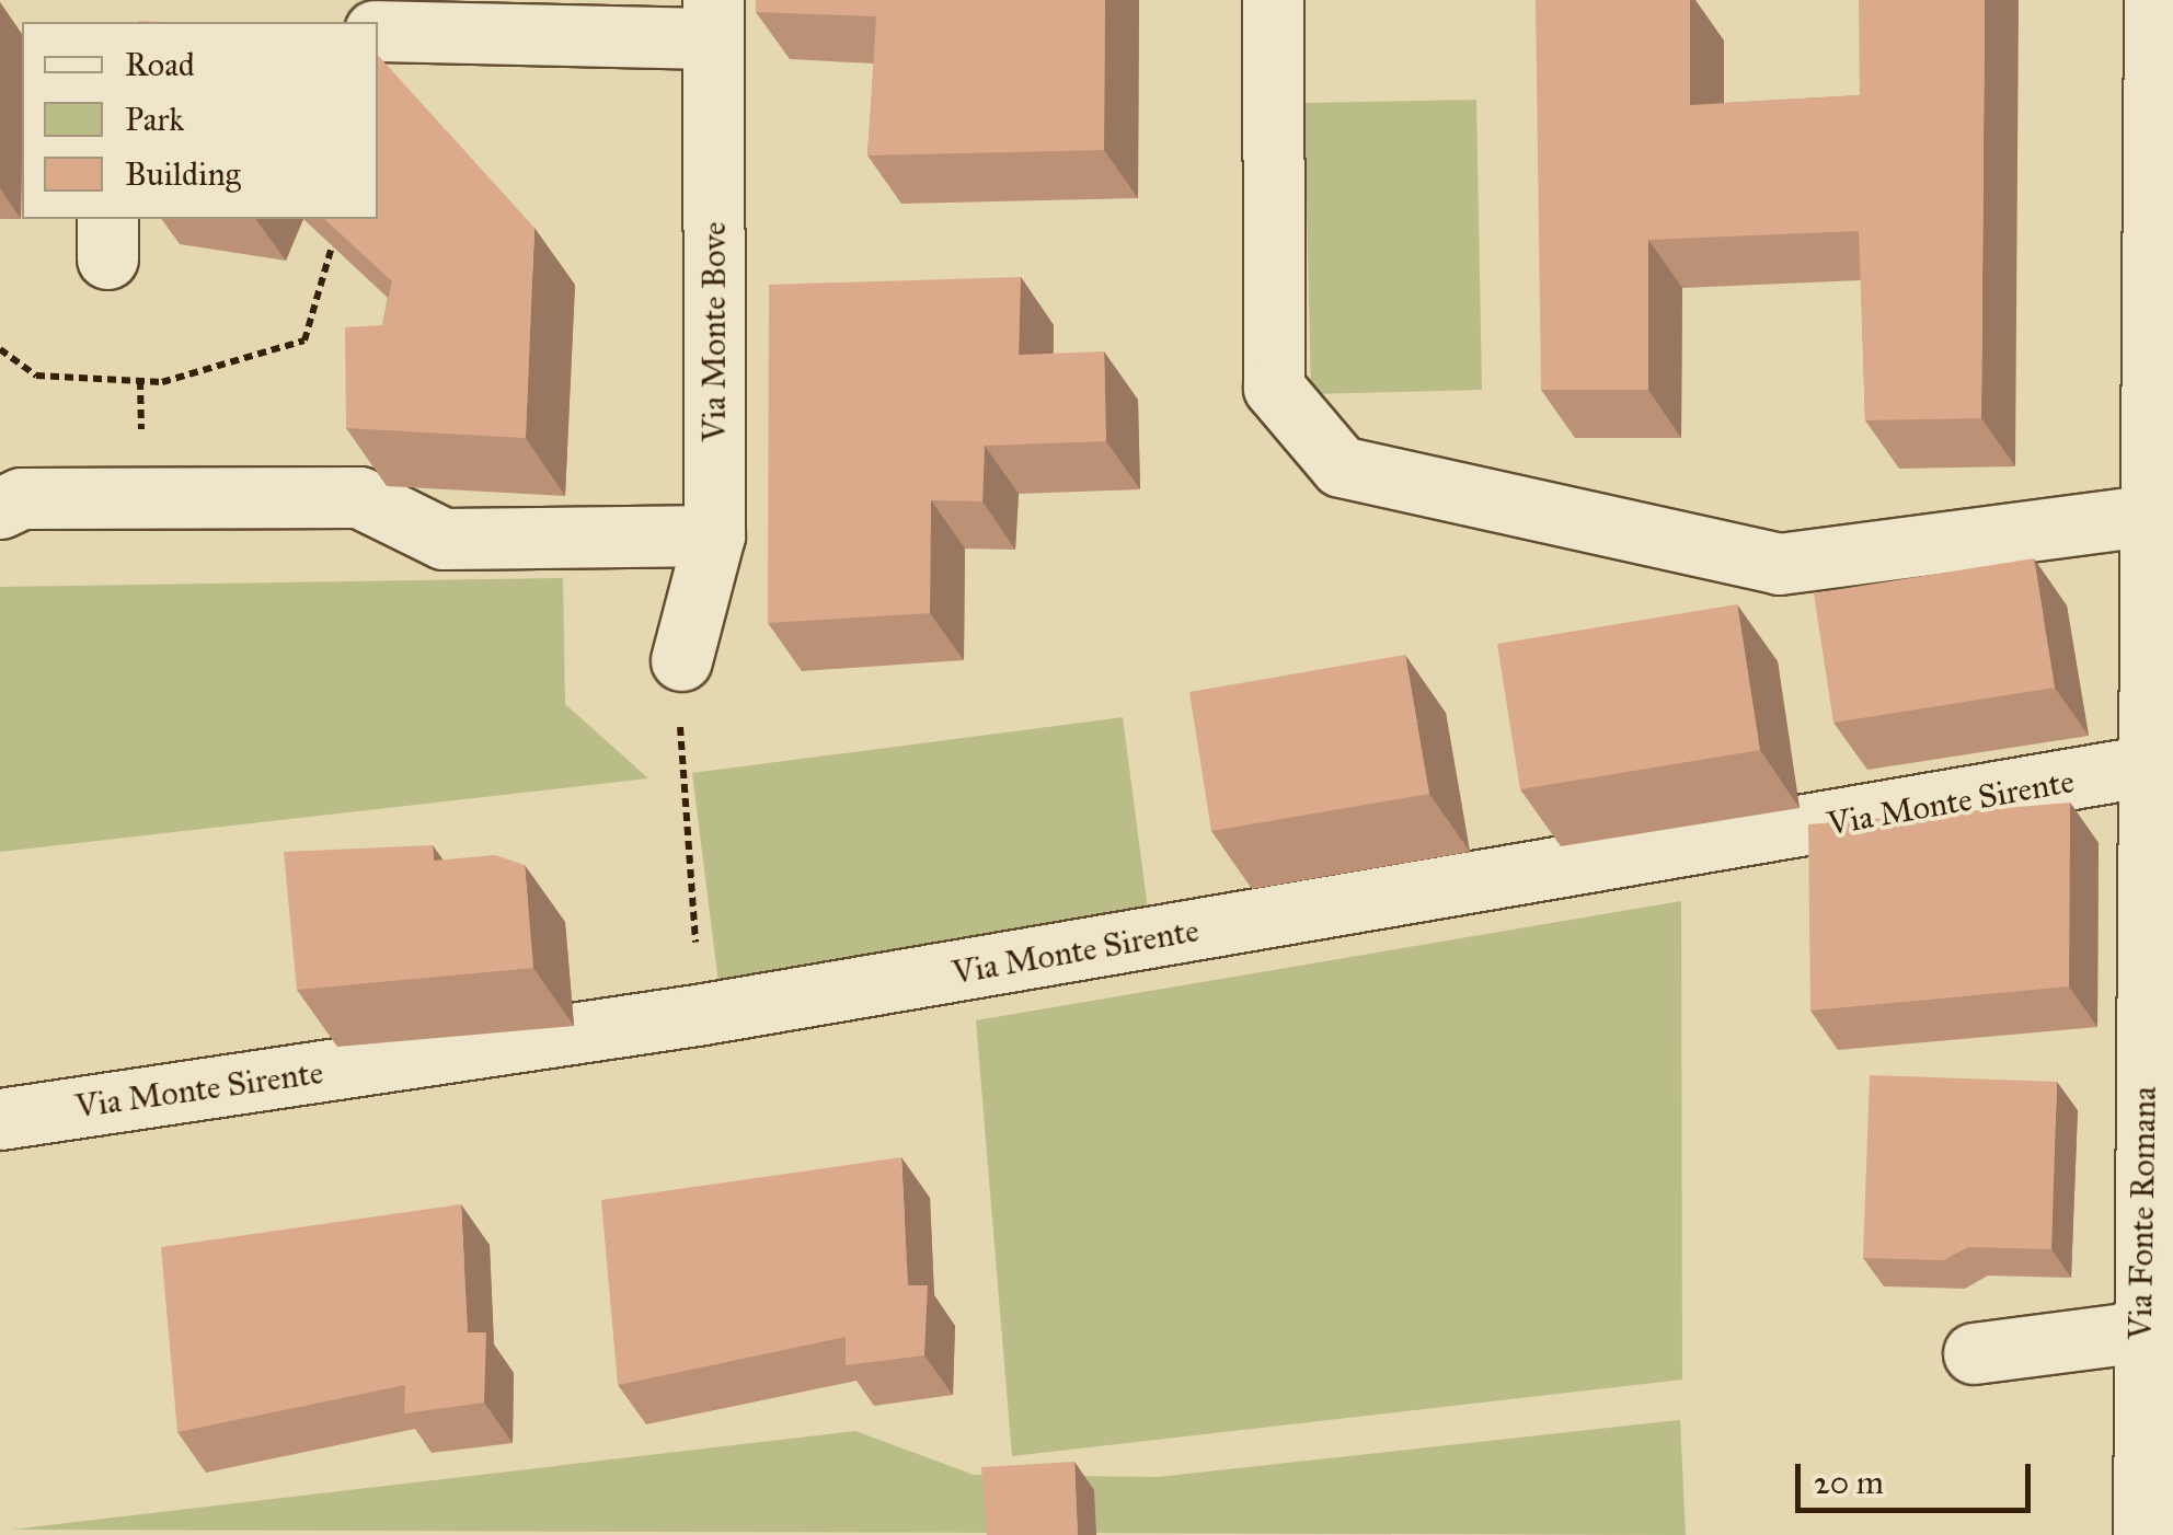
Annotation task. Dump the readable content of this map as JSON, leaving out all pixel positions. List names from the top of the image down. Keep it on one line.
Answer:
{"streets":{"street":["Via Monte Bove","Via Monte Sirente","Via Fonte Romana"]},"crossings":[["Via Monte Sirente","Via Fonte Romana"]],"legend":["Road","Park","Building"],"scale_bar":"20 m"}
